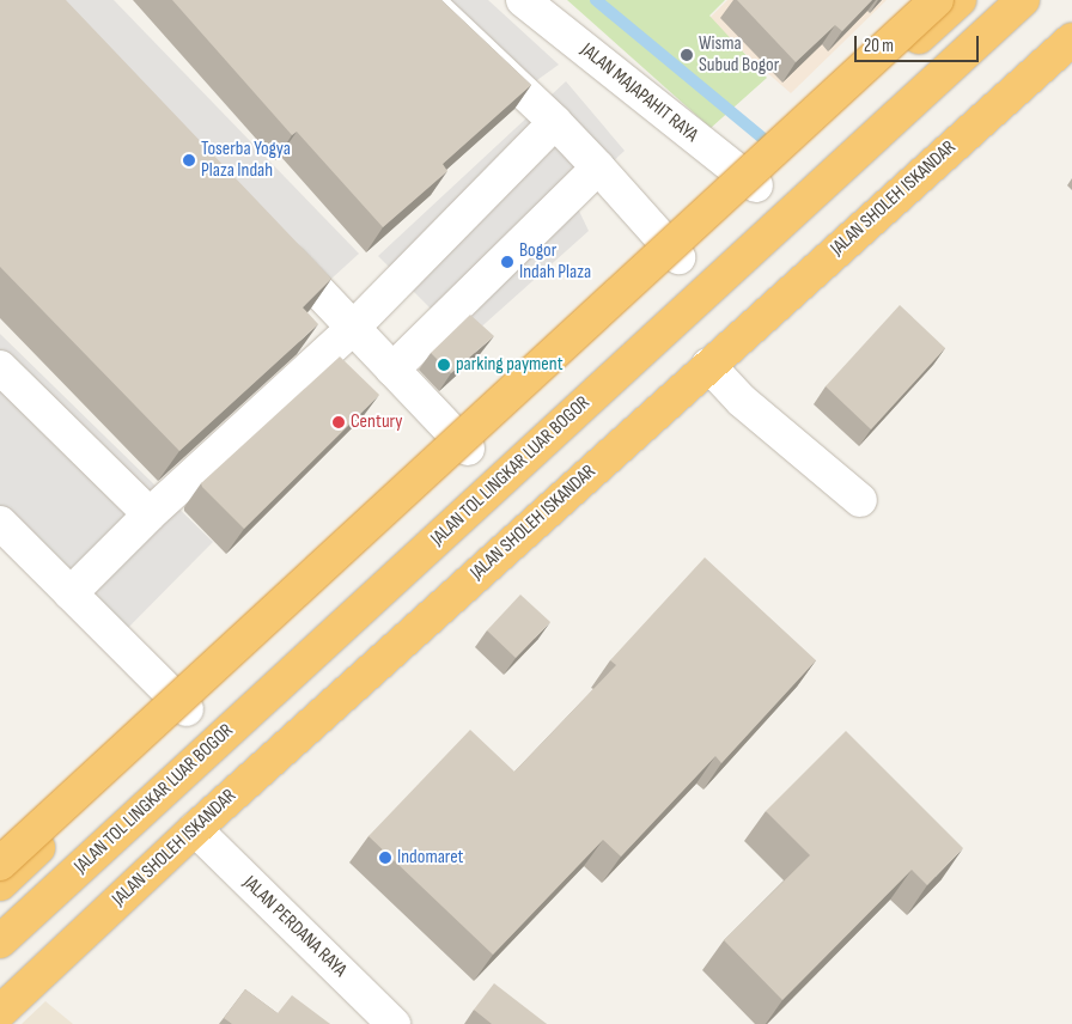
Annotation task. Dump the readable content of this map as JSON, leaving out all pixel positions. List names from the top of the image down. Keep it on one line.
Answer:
{"streets":{"highway":["JALAN SHOLEH ISKANDAR","JALAN TOL LINGKAR LUAR BOGOR"],"street":["JALAN MAJAPAHIT RAYA","JALAN PERDANA RAYA"]},"crossings":[["JALAN SHOLEH ISKANDAR","JALAN PERDANA RAYA"]],"places":["Wisma Subud Bogor","Toserba Yogya Plaza Indah","Bogor Indah Plaza","parking payment","Century","Indomaret"],"scale_bar":"20 m"}
